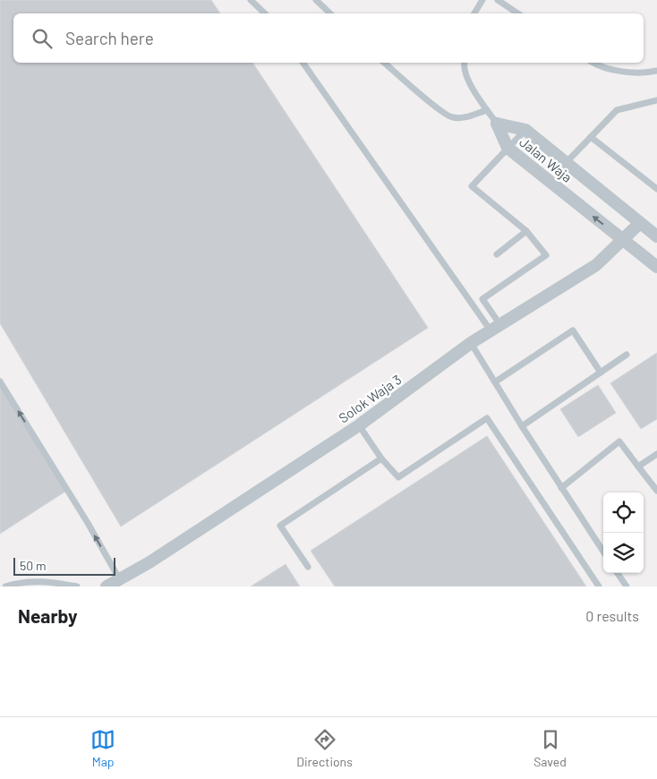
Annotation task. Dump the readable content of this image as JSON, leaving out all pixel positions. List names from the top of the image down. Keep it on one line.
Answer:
{"streets":{"street":["Jalan Waja","Solok Waja 3"]},"crossings":[["Jalan Waja","Solok Waja 3"]],"scale_bar":"50 m","page":{"search":"Search here","scale":"50 m","heading":["Nearby","0 results"],"nav":["Map","Directions","Saved"]}}
